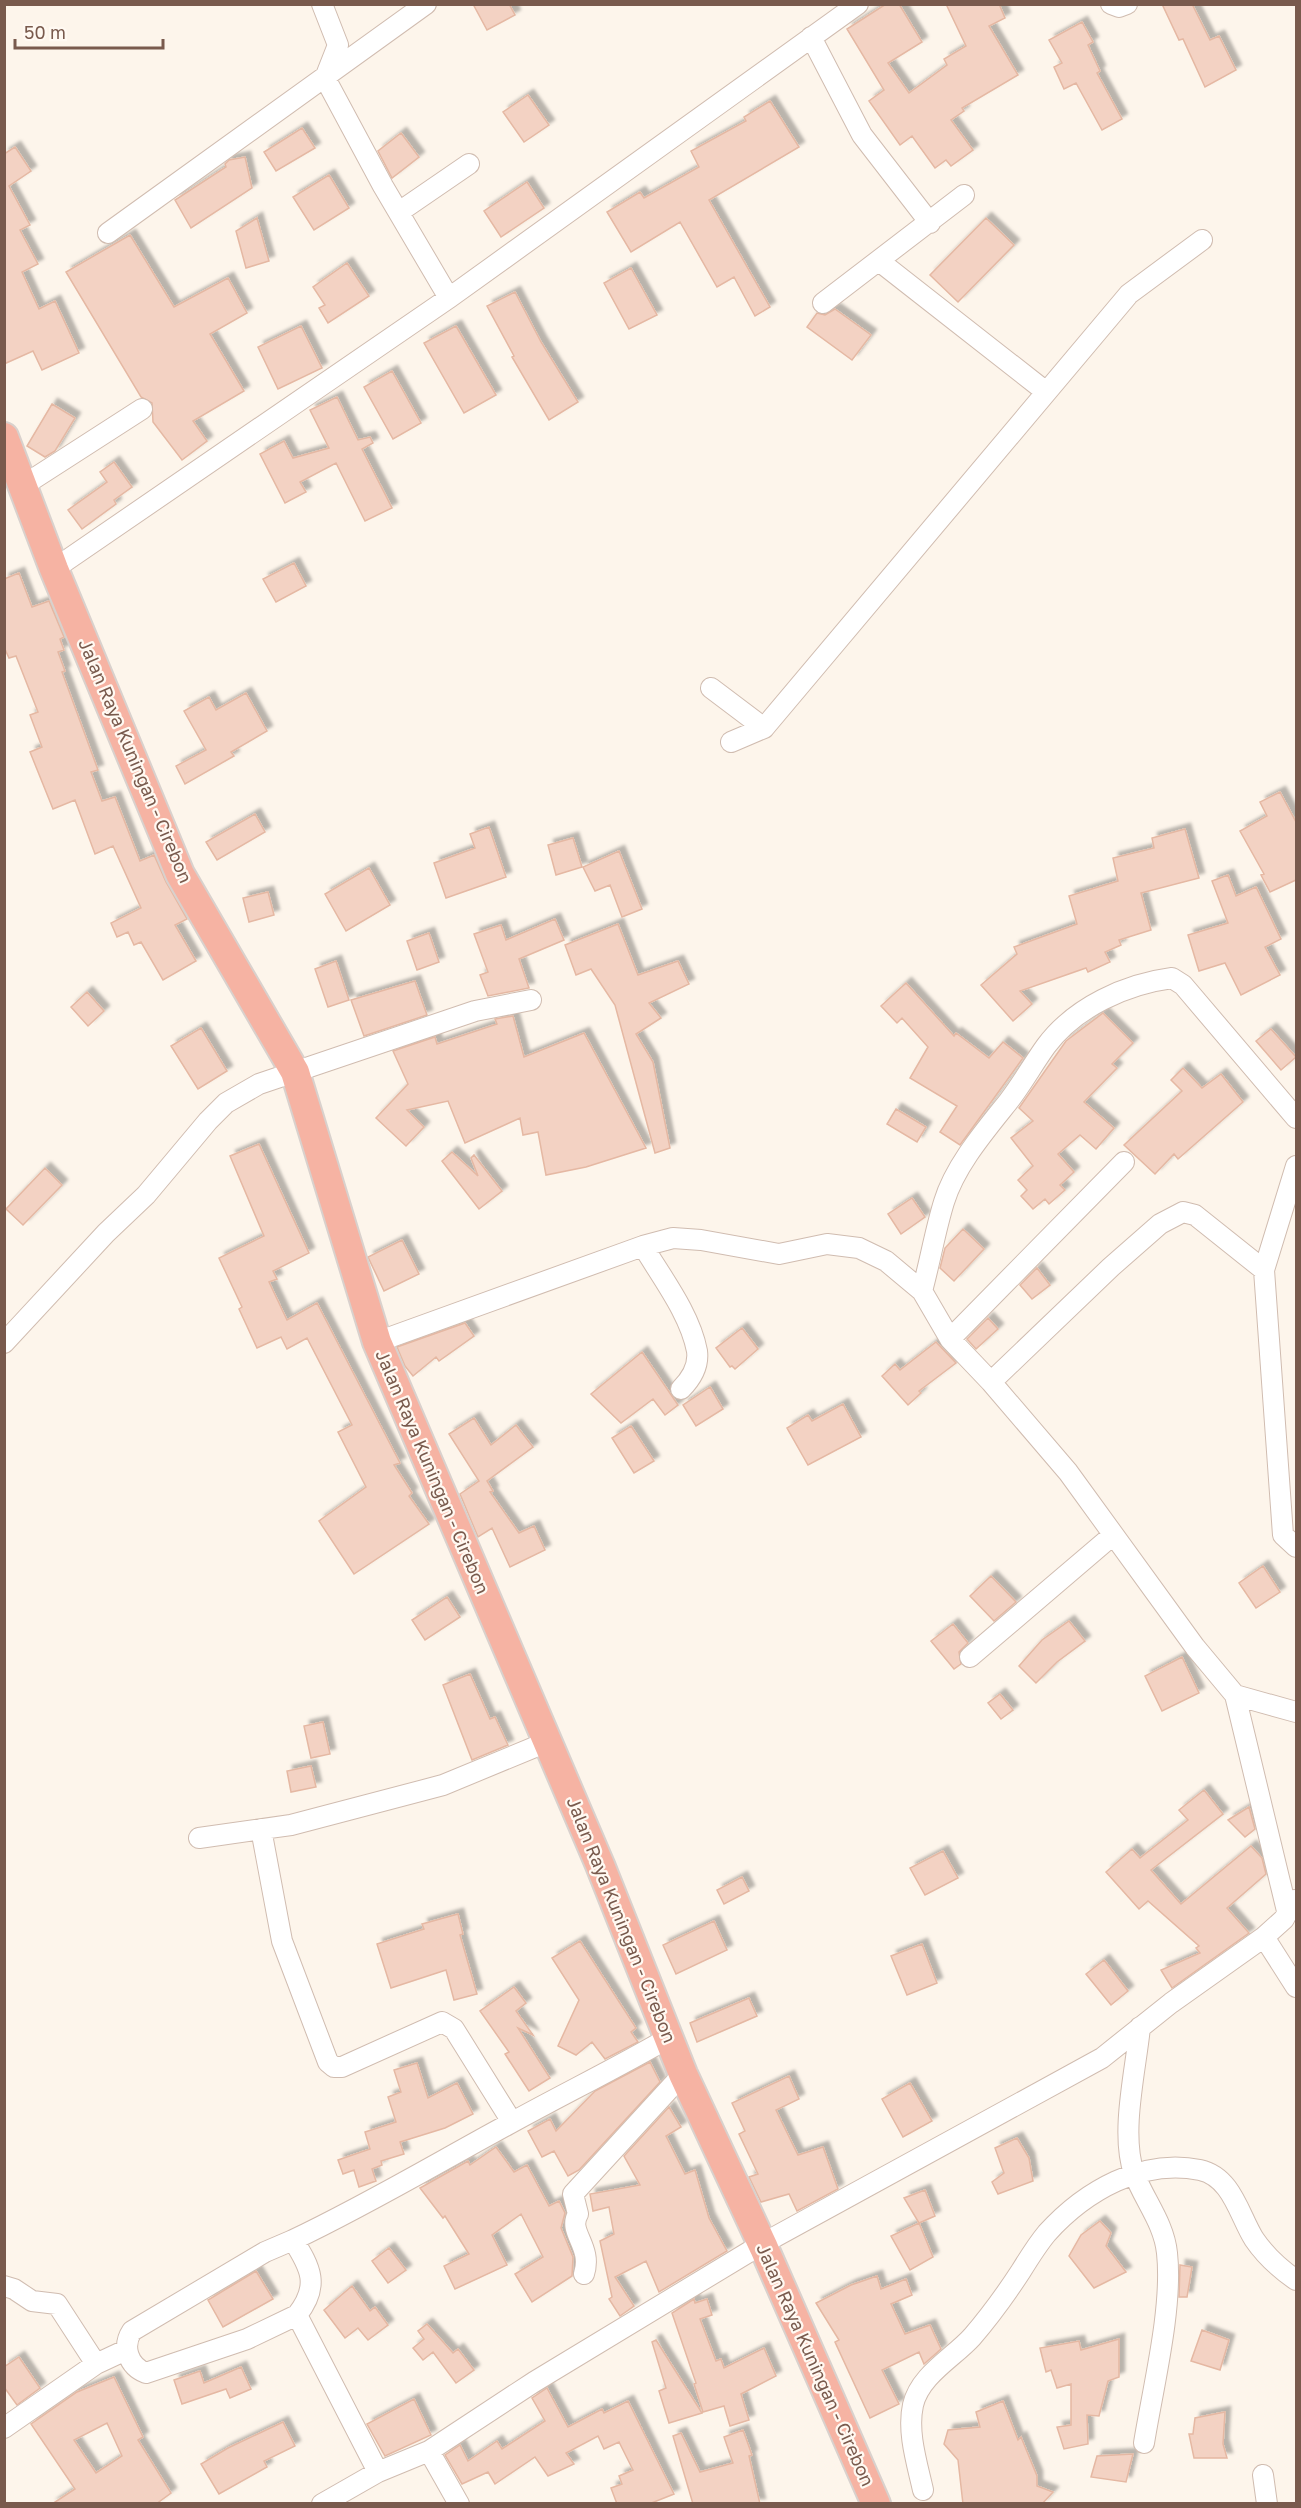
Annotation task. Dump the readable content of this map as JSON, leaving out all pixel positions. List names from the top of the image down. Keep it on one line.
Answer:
{"streets":{"highway":["Jalan Raya Kuningan - Cirebon"]},"scale_bar":"50 m"}
